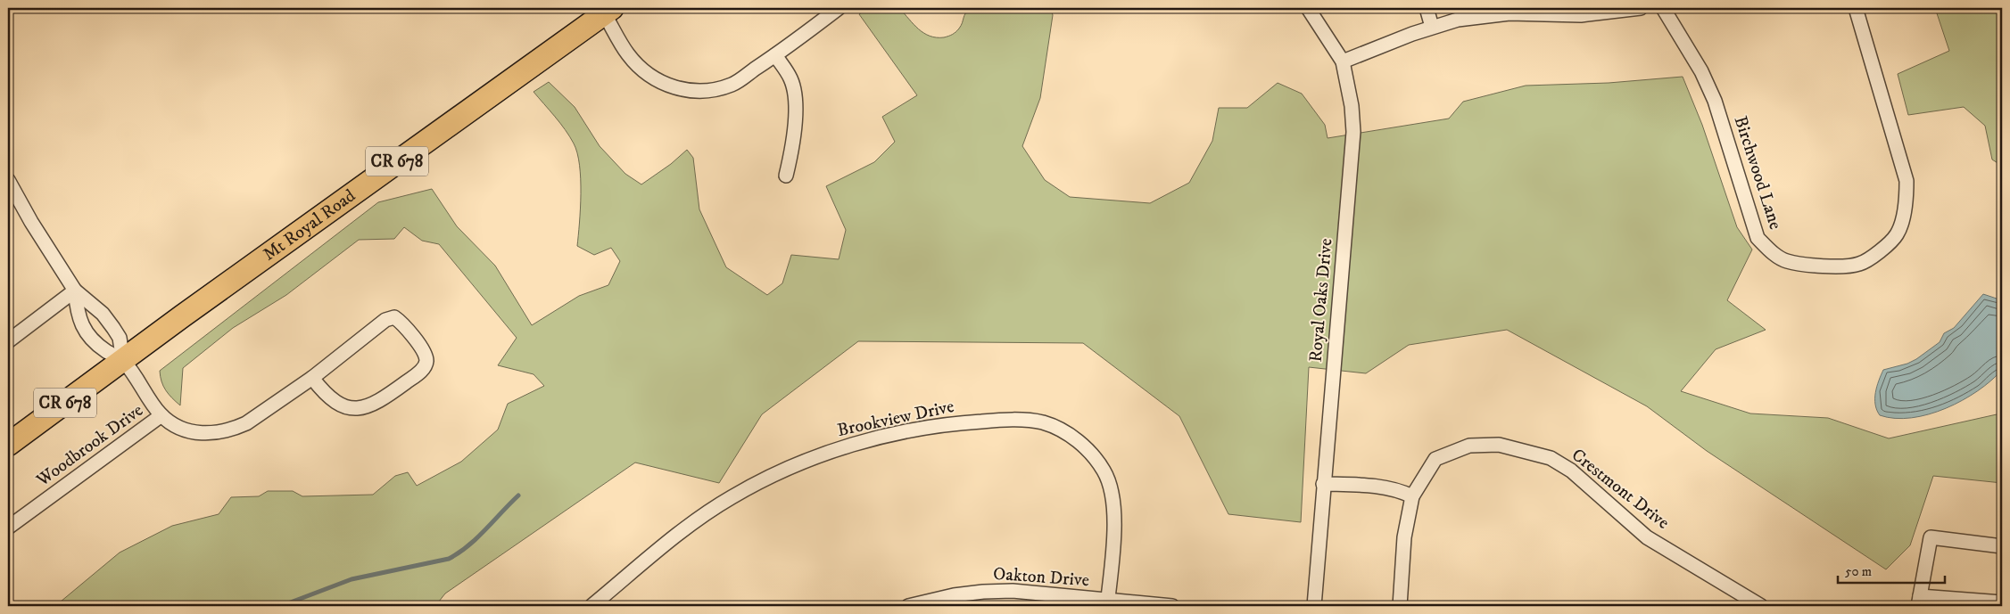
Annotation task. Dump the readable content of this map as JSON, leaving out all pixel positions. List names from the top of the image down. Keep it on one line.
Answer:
{"streets":{"main road":["CR 678","Mt Royal Road"],"street":["Birchwood Lane","Royal Oaks Drive","Brookview Drive","Woodbrook Drive","Crestmont Drive","Oakton Drive"]},"crossings":[["Mt Royal Road","Woodbrook Drive"],["Brookview Drive","Oakton Drive"]],"scale_bar":"50 m"}
